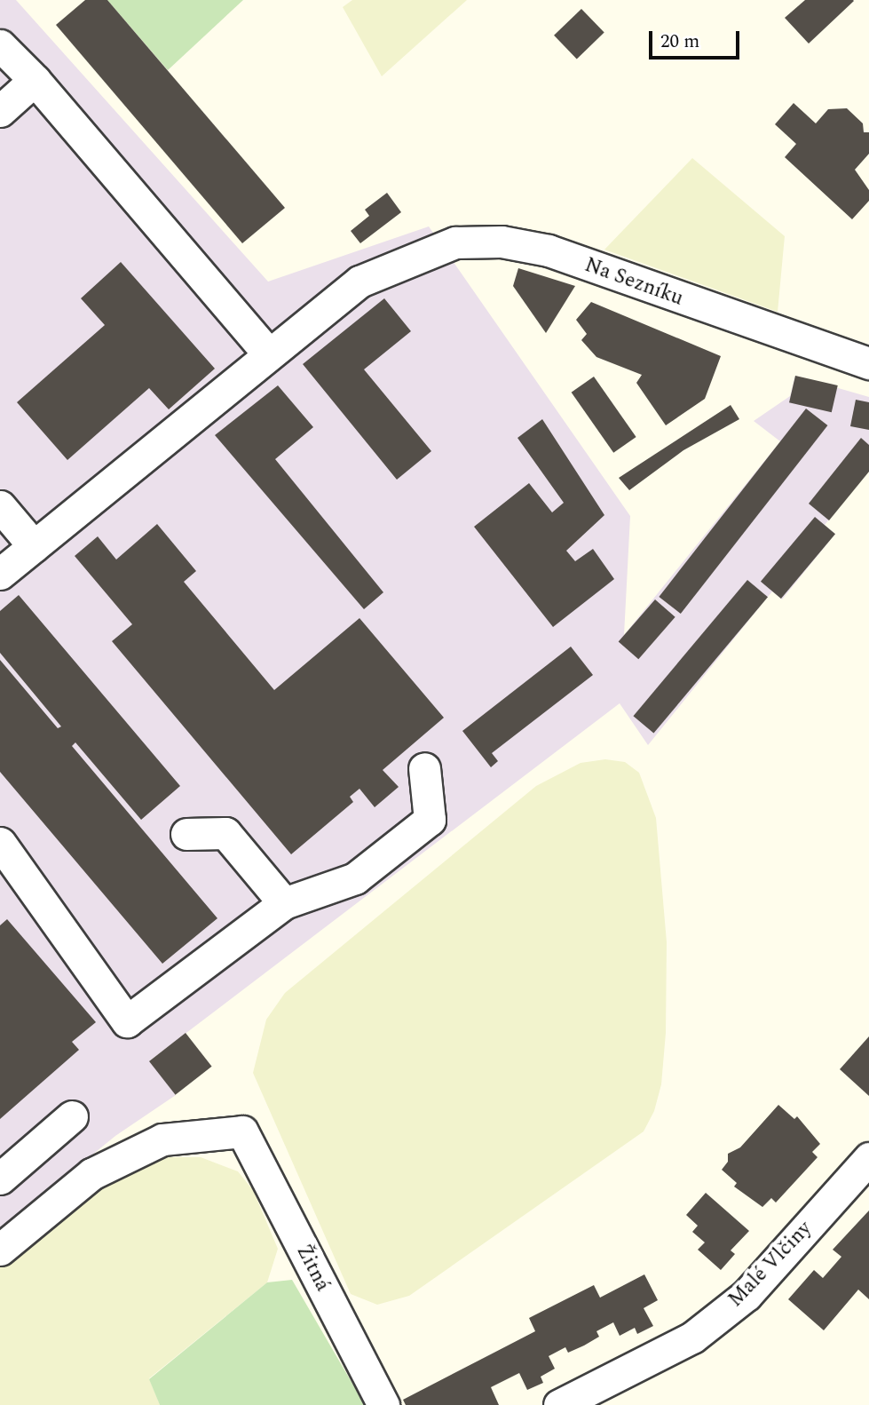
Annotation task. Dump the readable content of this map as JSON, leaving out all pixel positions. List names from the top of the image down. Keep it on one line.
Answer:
{"streets":{"street":["Na Sezníku","Malé Vlčiny","Žitná"]},"scale_bar":"20 m"}
